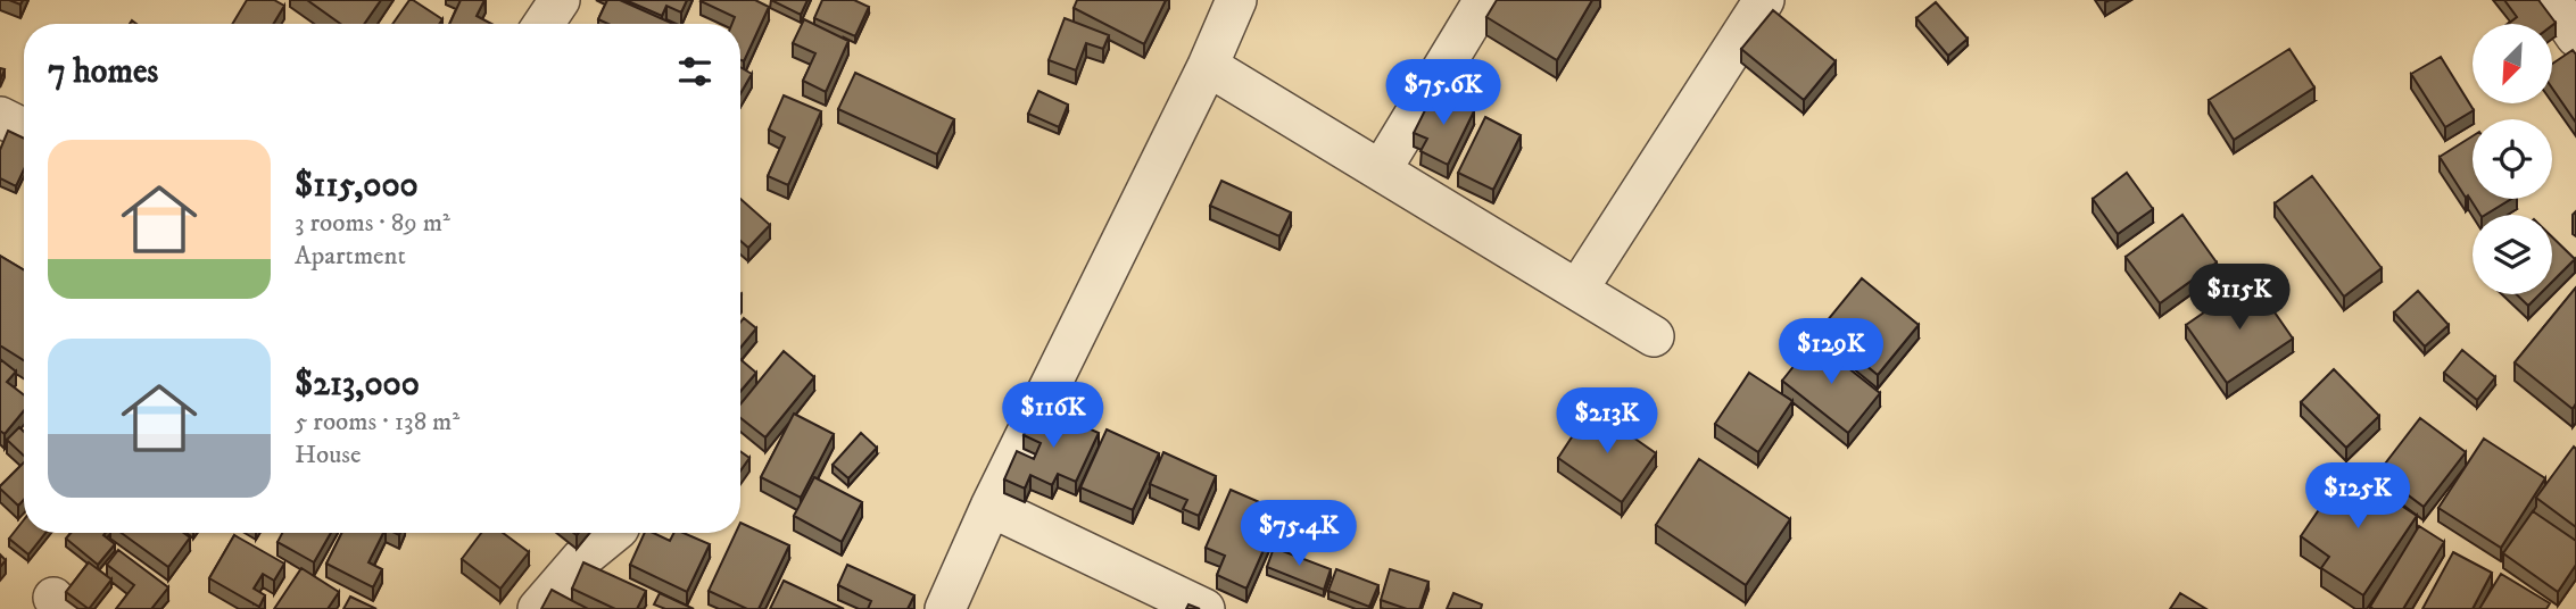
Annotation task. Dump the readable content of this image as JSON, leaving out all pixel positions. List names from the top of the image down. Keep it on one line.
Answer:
{"north":"bottom left","page":{"heading":"7 homes","price":["$75.6K","$115K","$129K","$116K","$213K","$125K","$75.4K"],"list":[{"name":"$115,000","note":"3 rooms · 89 m² · Apartment"},{"name":"$213,000","note":"5 rooms · 138 m² · House"}]}}
